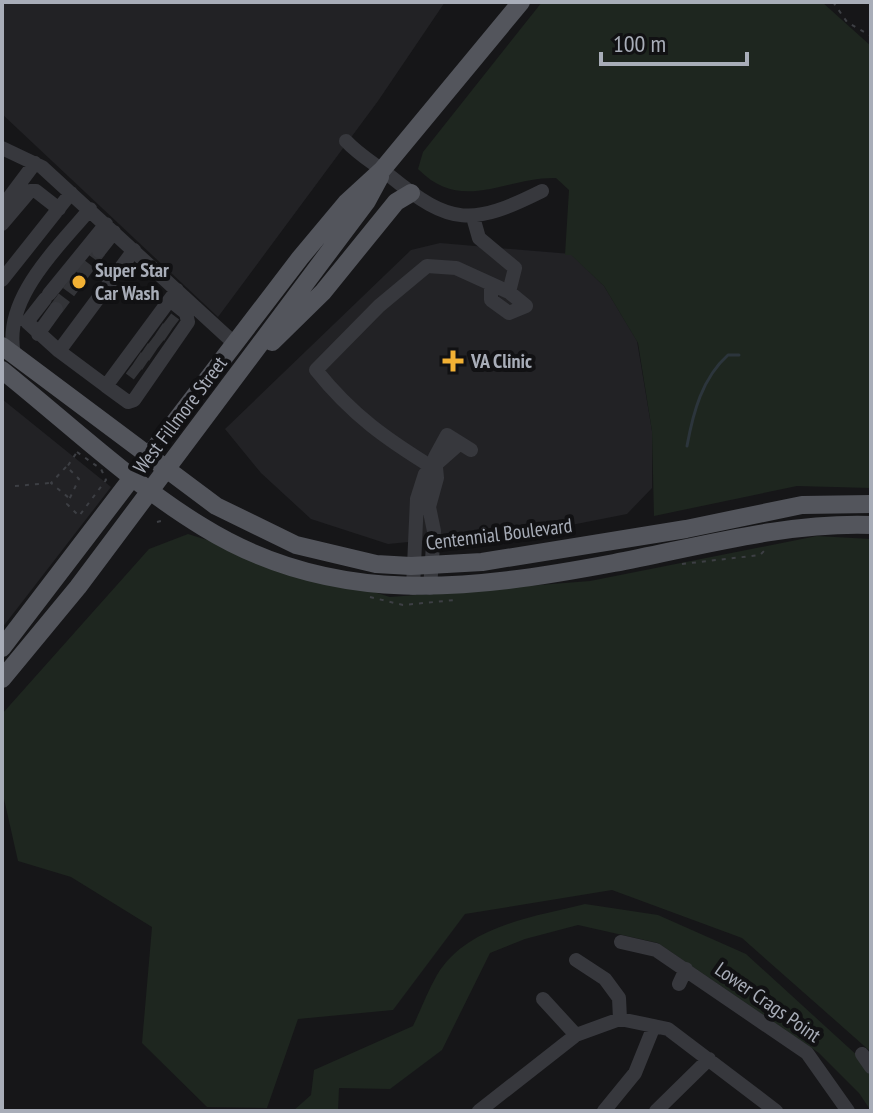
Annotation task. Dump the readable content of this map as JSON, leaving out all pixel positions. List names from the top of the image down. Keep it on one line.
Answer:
{"streets":{"main road":["West Fillmore Street","Centennial Boulevard"],"street":["Lower Crags Point"]},"crossings":[["West Fillmore Street","Centennial Boulevard"]],"places":{"other":["Super Star Car Wash"],"health":["VA Clinic"]},"scale_bar":"100 m"}
